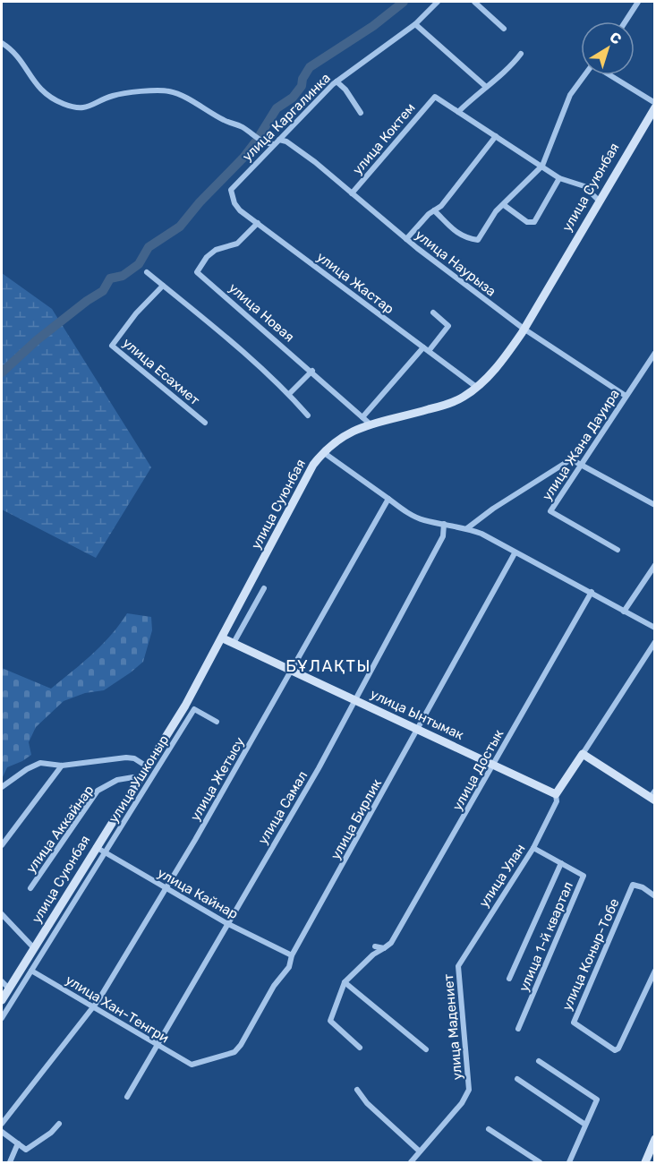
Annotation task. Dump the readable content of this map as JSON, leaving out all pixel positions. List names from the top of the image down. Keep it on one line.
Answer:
{"streets":{"main road":["улица Суюнбая","улица Ынтымак"],"street":["улица Каргалинка","улица Коктем","улица Наурыза","улица Жастар","улица Новая","улица Есахмет","улица Жана Дауира","улица Достык","улица Ушконыр","улица Жетысу","улица Самал","улица Бирлик","улица Аккайнар","улица Улан","улица Кайнар","улица 1-й квартал","улица Коныр-Тобе","улица Хан-Тенгри","улица Мадениет"]},"crossings":[["улица Каргалинка","улица Наурыза"],["улица Каргалинка","улица Жастар"],["улица Коктем","улица Наурыза"],["улица Суюнбая","улица Наурыза"],["улица Суюнбая","улица Жастар"],["улица Суюнбая","улица Новая"],["улица Суюнбая","улица Ынтымак"],["улица Суюнбая","улица Аккайнар"],["улица Суюнбая","улица Кайнар"],["улица Наурыза","улица Жана Дауира"],["улица Жастар","улица Новая"],["улица Ынтымак","улица Достык"],["улица Ынтымак","улица Жетысу"],["улица Ынтымак","улица Самал"],["улица Ынтымак","улица Бирлик"],["улица Ынтымак","улица Улан"],["улица Ушконыр","улица Кайнар"],["улица Ушконыр","улица Хан-Тенгри"],["улица Жетысу","улица Кайнар"],["улица Жетысу","улица Хан-Тенгри"],["улица Самал","улица Кайнар"],["улица Самал","улица Хан-Тенгри"],["улица Бирлик","улица Кайнар"],["улица Бирлик","улица Хан-Тенгри"],["улица Улан","улица 1-й квартал"],["улица Улан","улица Мадениет"]],"districts":["БҰЛАҚТЫ"],"north":"top right"}
